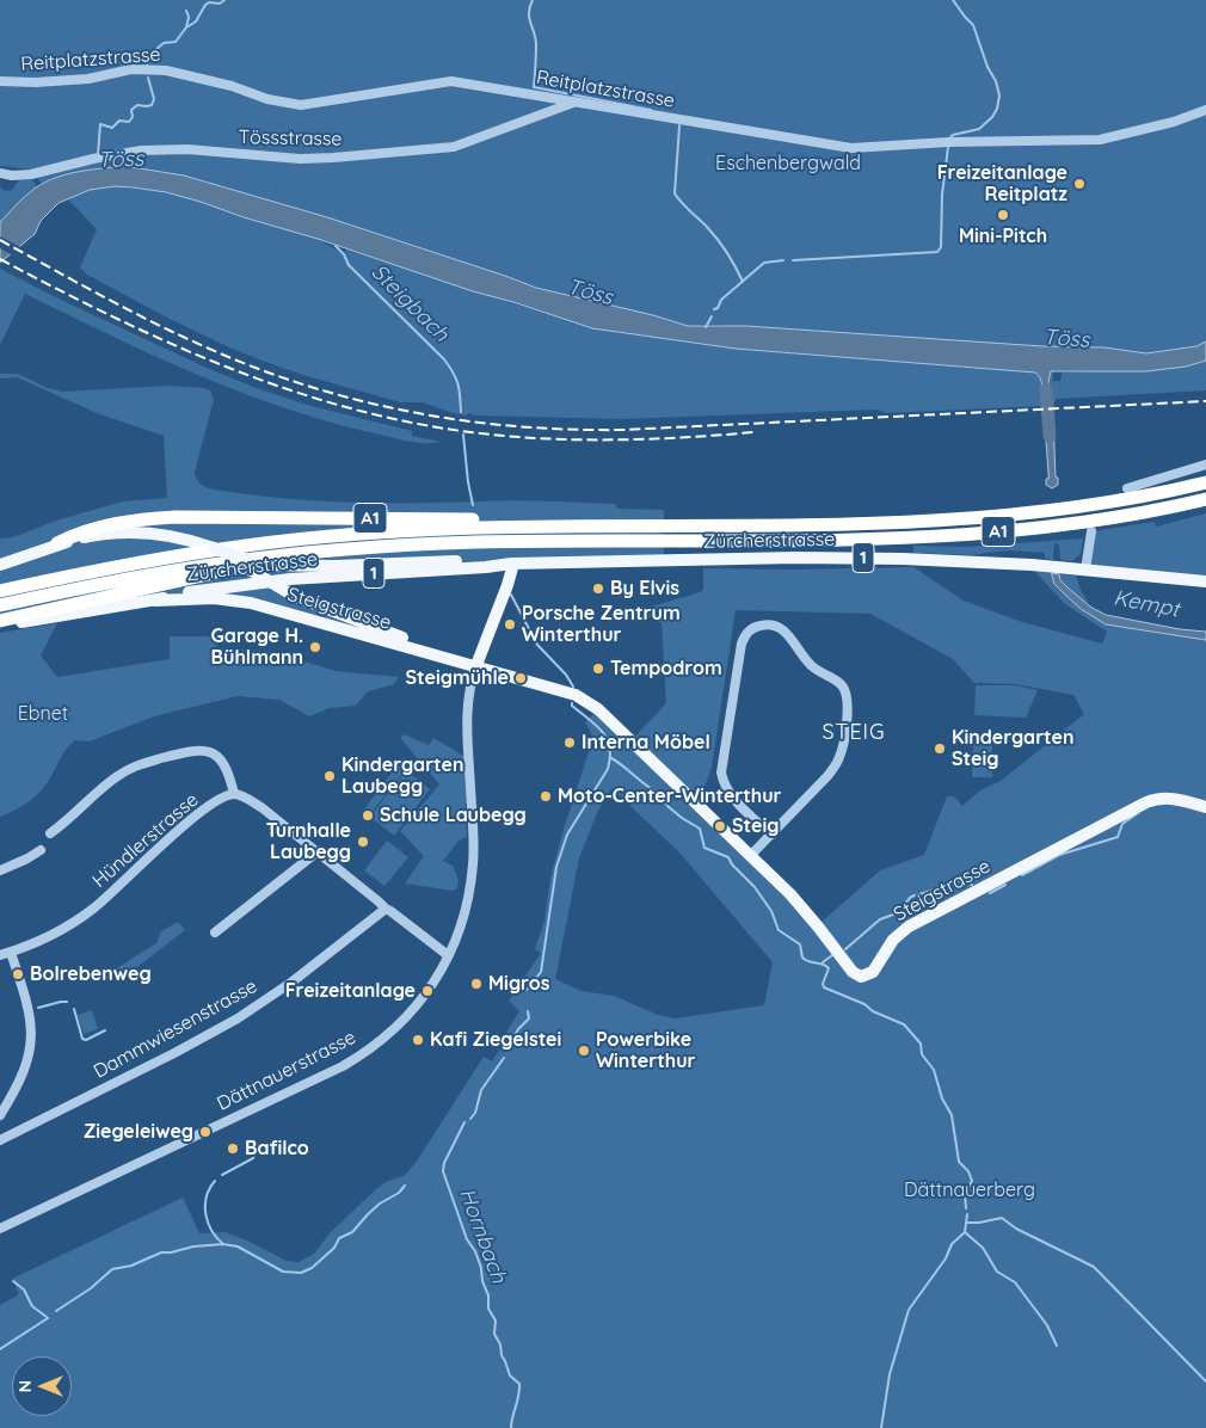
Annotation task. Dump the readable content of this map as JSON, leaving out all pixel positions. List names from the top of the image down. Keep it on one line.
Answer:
{"streets":{"highway":["A1"],"main road":["Zürcherstrasse","1","Steigstrasse","Dättnauerstrasse"],"street":["Reitplatzstrasse","Tössstrasse","Hündlerstrasse","Dammwiesenstrasse"]},"crossings":[["Reitplatzstrasse","Tössstrasse"],["A1","Zürcherstrasse"],["Zürcherstrasse","Steigstrasse"],["Zürcherstrasse","Dättnauerstrasse"],["Steigstrasse","Dättnauerstrasse"]],"districts":["STEIG"],"water":["Töss","Steigbach","Kempt","Hornbach"],"parks":["Eschenbergwald","Ebnet","Dättnauerberg"],"places":["Freizeitanlage Reitplatz","Mini-Pitch","By Elvis","Porsche Zentrum Winterthur","Garage H. Bühlmann","Tempodrom","Steigmühle","Interna Möbel","Kindergarten Steig","Kindergarten Laubegg","Moto-Center-Winterthur","Schule Laubegg","Steig","Turnhalle Laubegg","Bolrebenweg","Migros","Freizeitanlage","Kafi Ziegelstei","Powerbike Winterthur","Ziegeleiweg","Bafilco"],"north":"left"}
